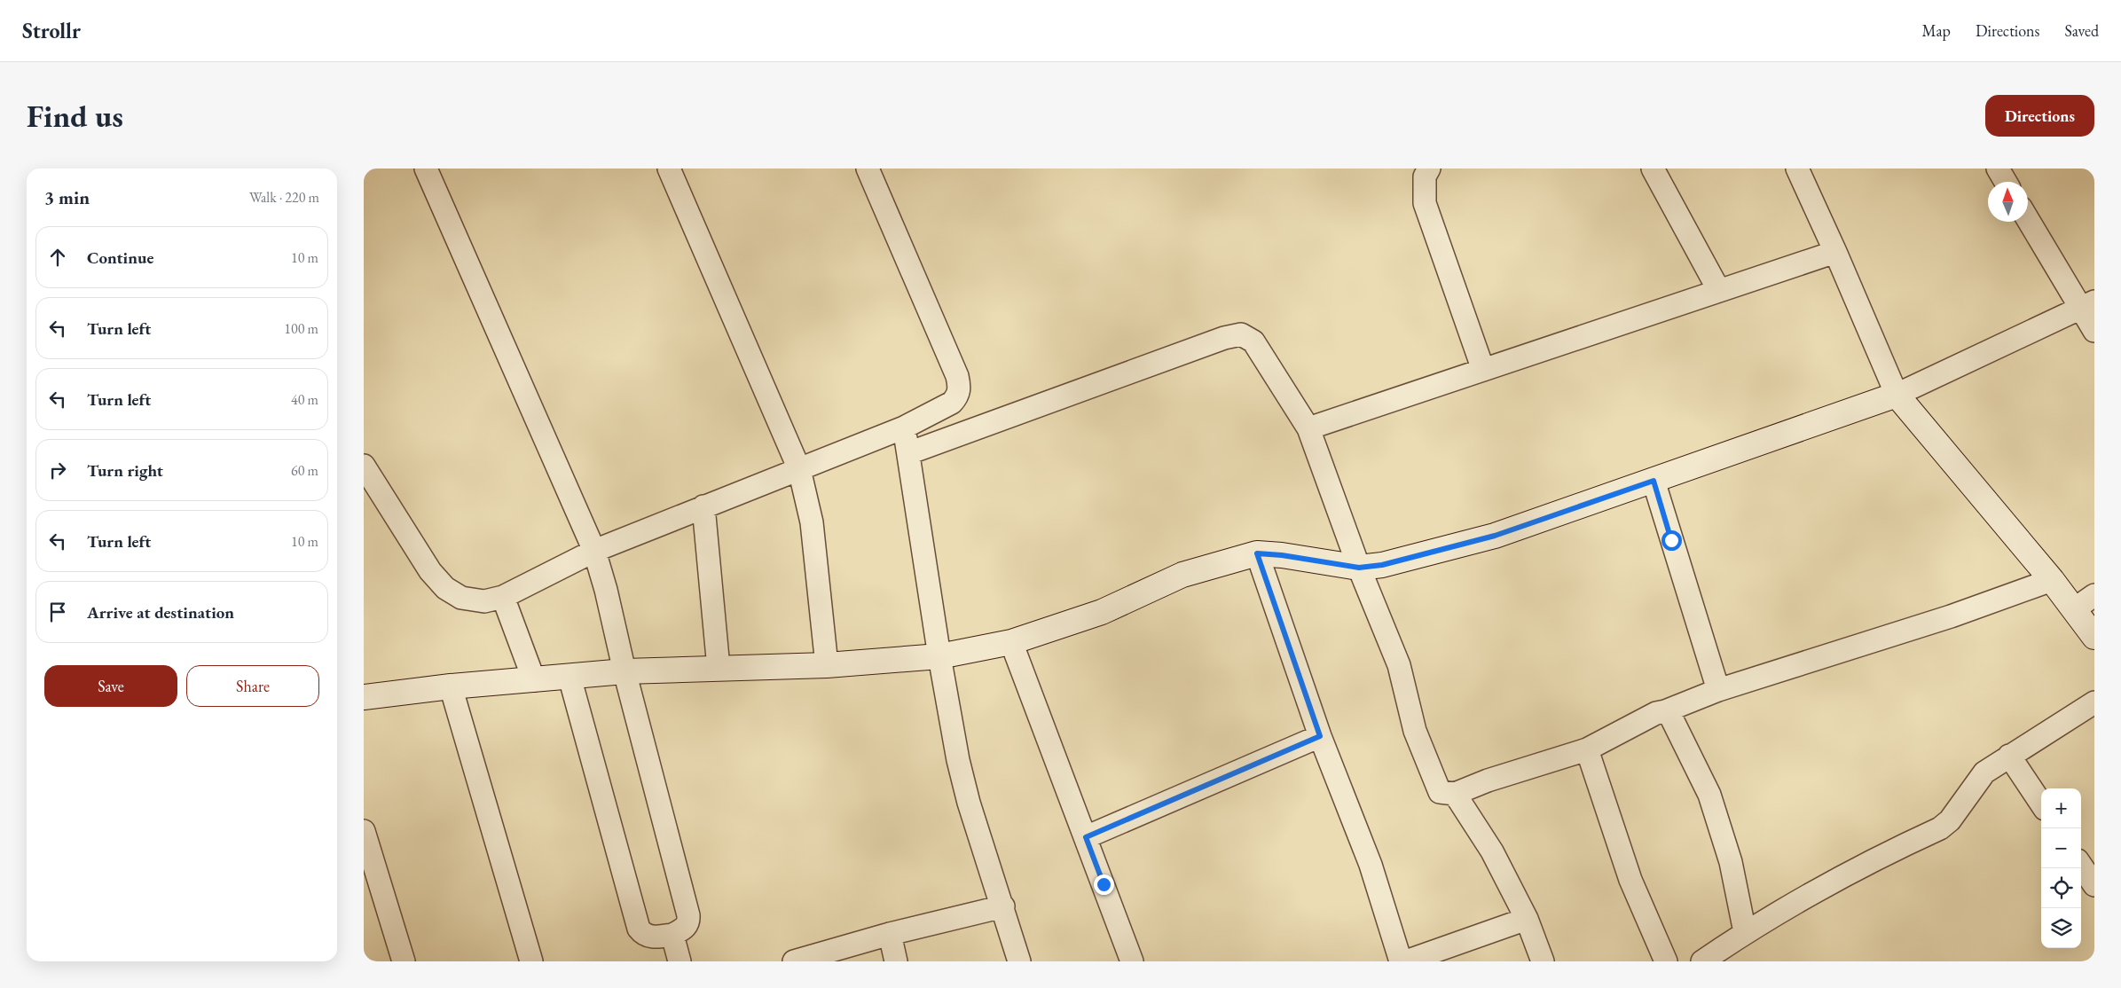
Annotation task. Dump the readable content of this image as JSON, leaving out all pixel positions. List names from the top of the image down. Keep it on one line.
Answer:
{"north":"top","page":{"header":"Strollr","nav":["Map","Directions","Saved"],"buttons":["Directions",["Save","Share"]],"title":"Find us","heading":["3 min","Walk · 220 m"],"list":[["Continue","10 m"],["Turn left","100 m"],["Turn left","40 m"],["Turn right","60 m"],["Turn left","10 m"],"Arrive at destination"],"map_buttons":["+","−"]}}
